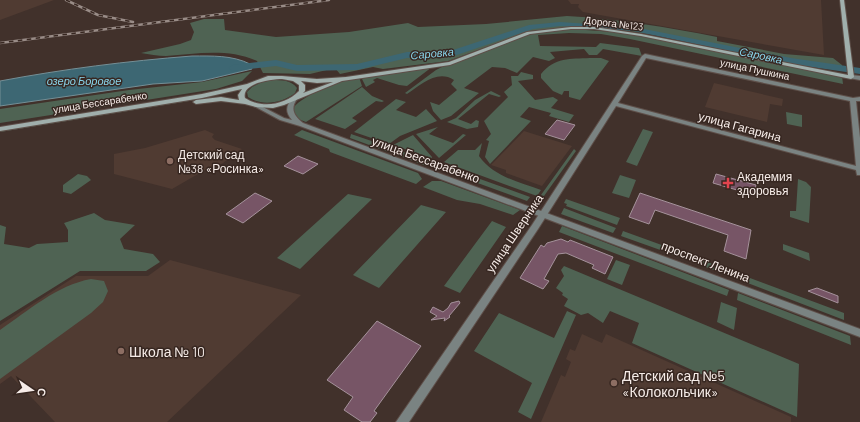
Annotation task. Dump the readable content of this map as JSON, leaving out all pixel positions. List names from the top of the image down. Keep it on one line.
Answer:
{"streets":{"main road":["Дорога №123","улица Бессарабенко"],"street":["улица Пушкина","улица Гагарина","улица Шверника","проспект Ленина"]},"crossings":[["Дорога №123","улица Бессарабенко"],["улица Пушкина","улица Шверника"],["улица Бессарабенко","улица Шверника"],["улица Бессарабенко","проспект Ленина"],["улица Гагарина","улица Шверника"],["улица Шверника","проспект Ленина"]],"water":["Саровка","озеро Боровое"],"places":{"other":["Детский сад №38 «Росинка»","Школа № 10","Детский сад №5 «Колокольчик»"],"health":["Академия здоровья"]},"north":"right"}
